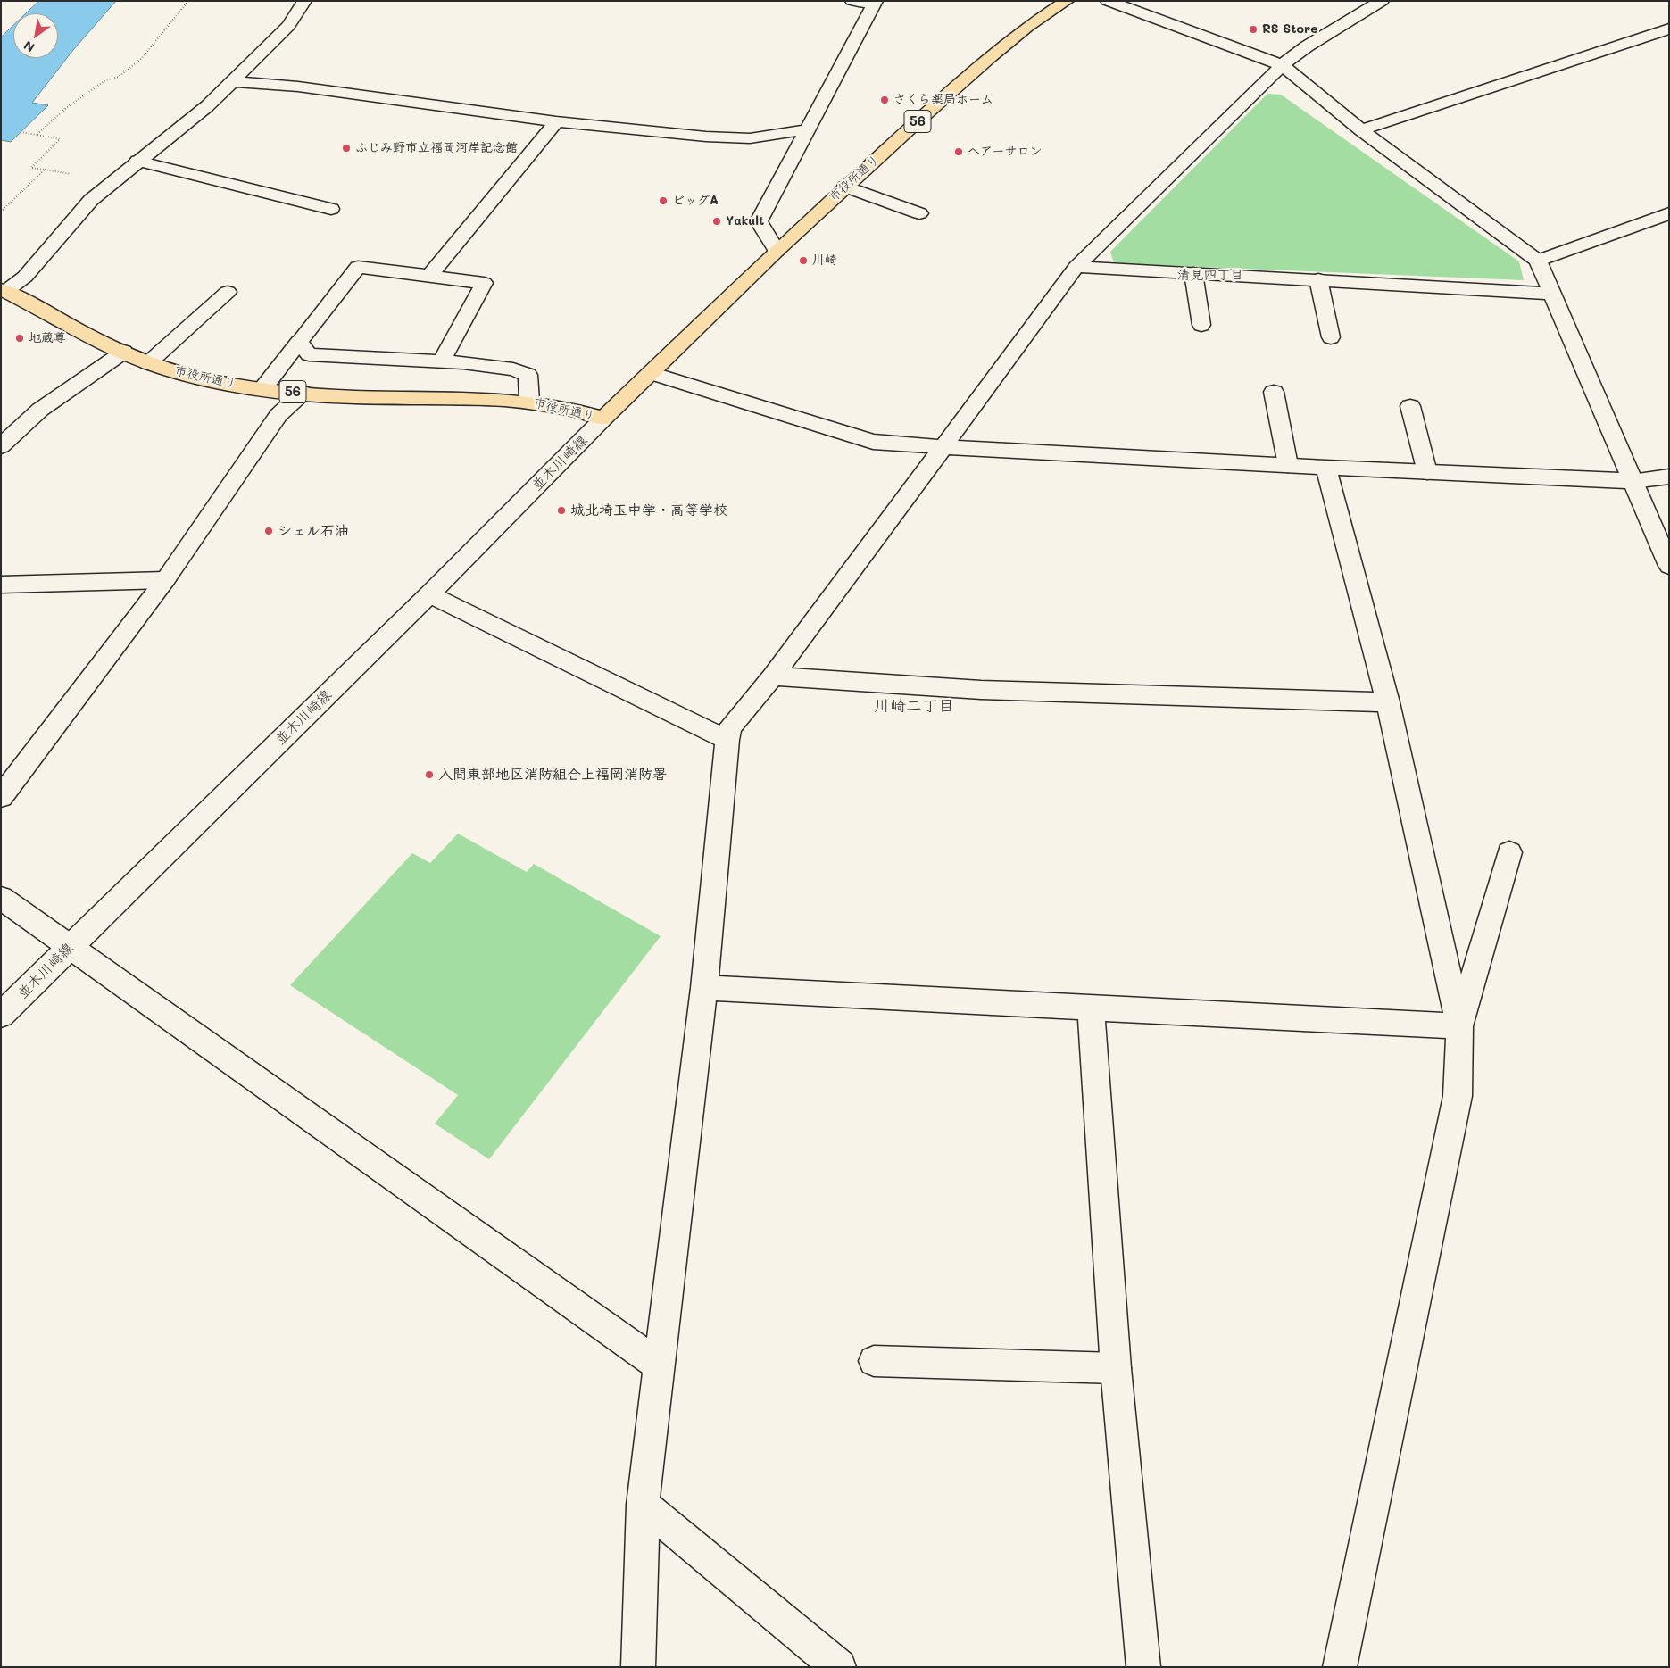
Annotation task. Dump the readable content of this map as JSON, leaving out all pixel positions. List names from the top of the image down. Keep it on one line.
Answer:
{"streets":{"main road":["56","市役所通り"],"street":["並木川崎線"]},"crossings":[["市役所通り","並木川崎線"]],"districts":["清見四丁目","川崎二丁目"],"places":["RS Store","さくら薬局ホーム","ふじみ野市立福岡河岸記念館","ヘアーサロン","ビッグA","Yakult","川崎","地蔵尊","城北埼玉中学・高等学校","シェル石油","入間東部地区消防組合上福岡消防署"],"north":"bottom left"}
